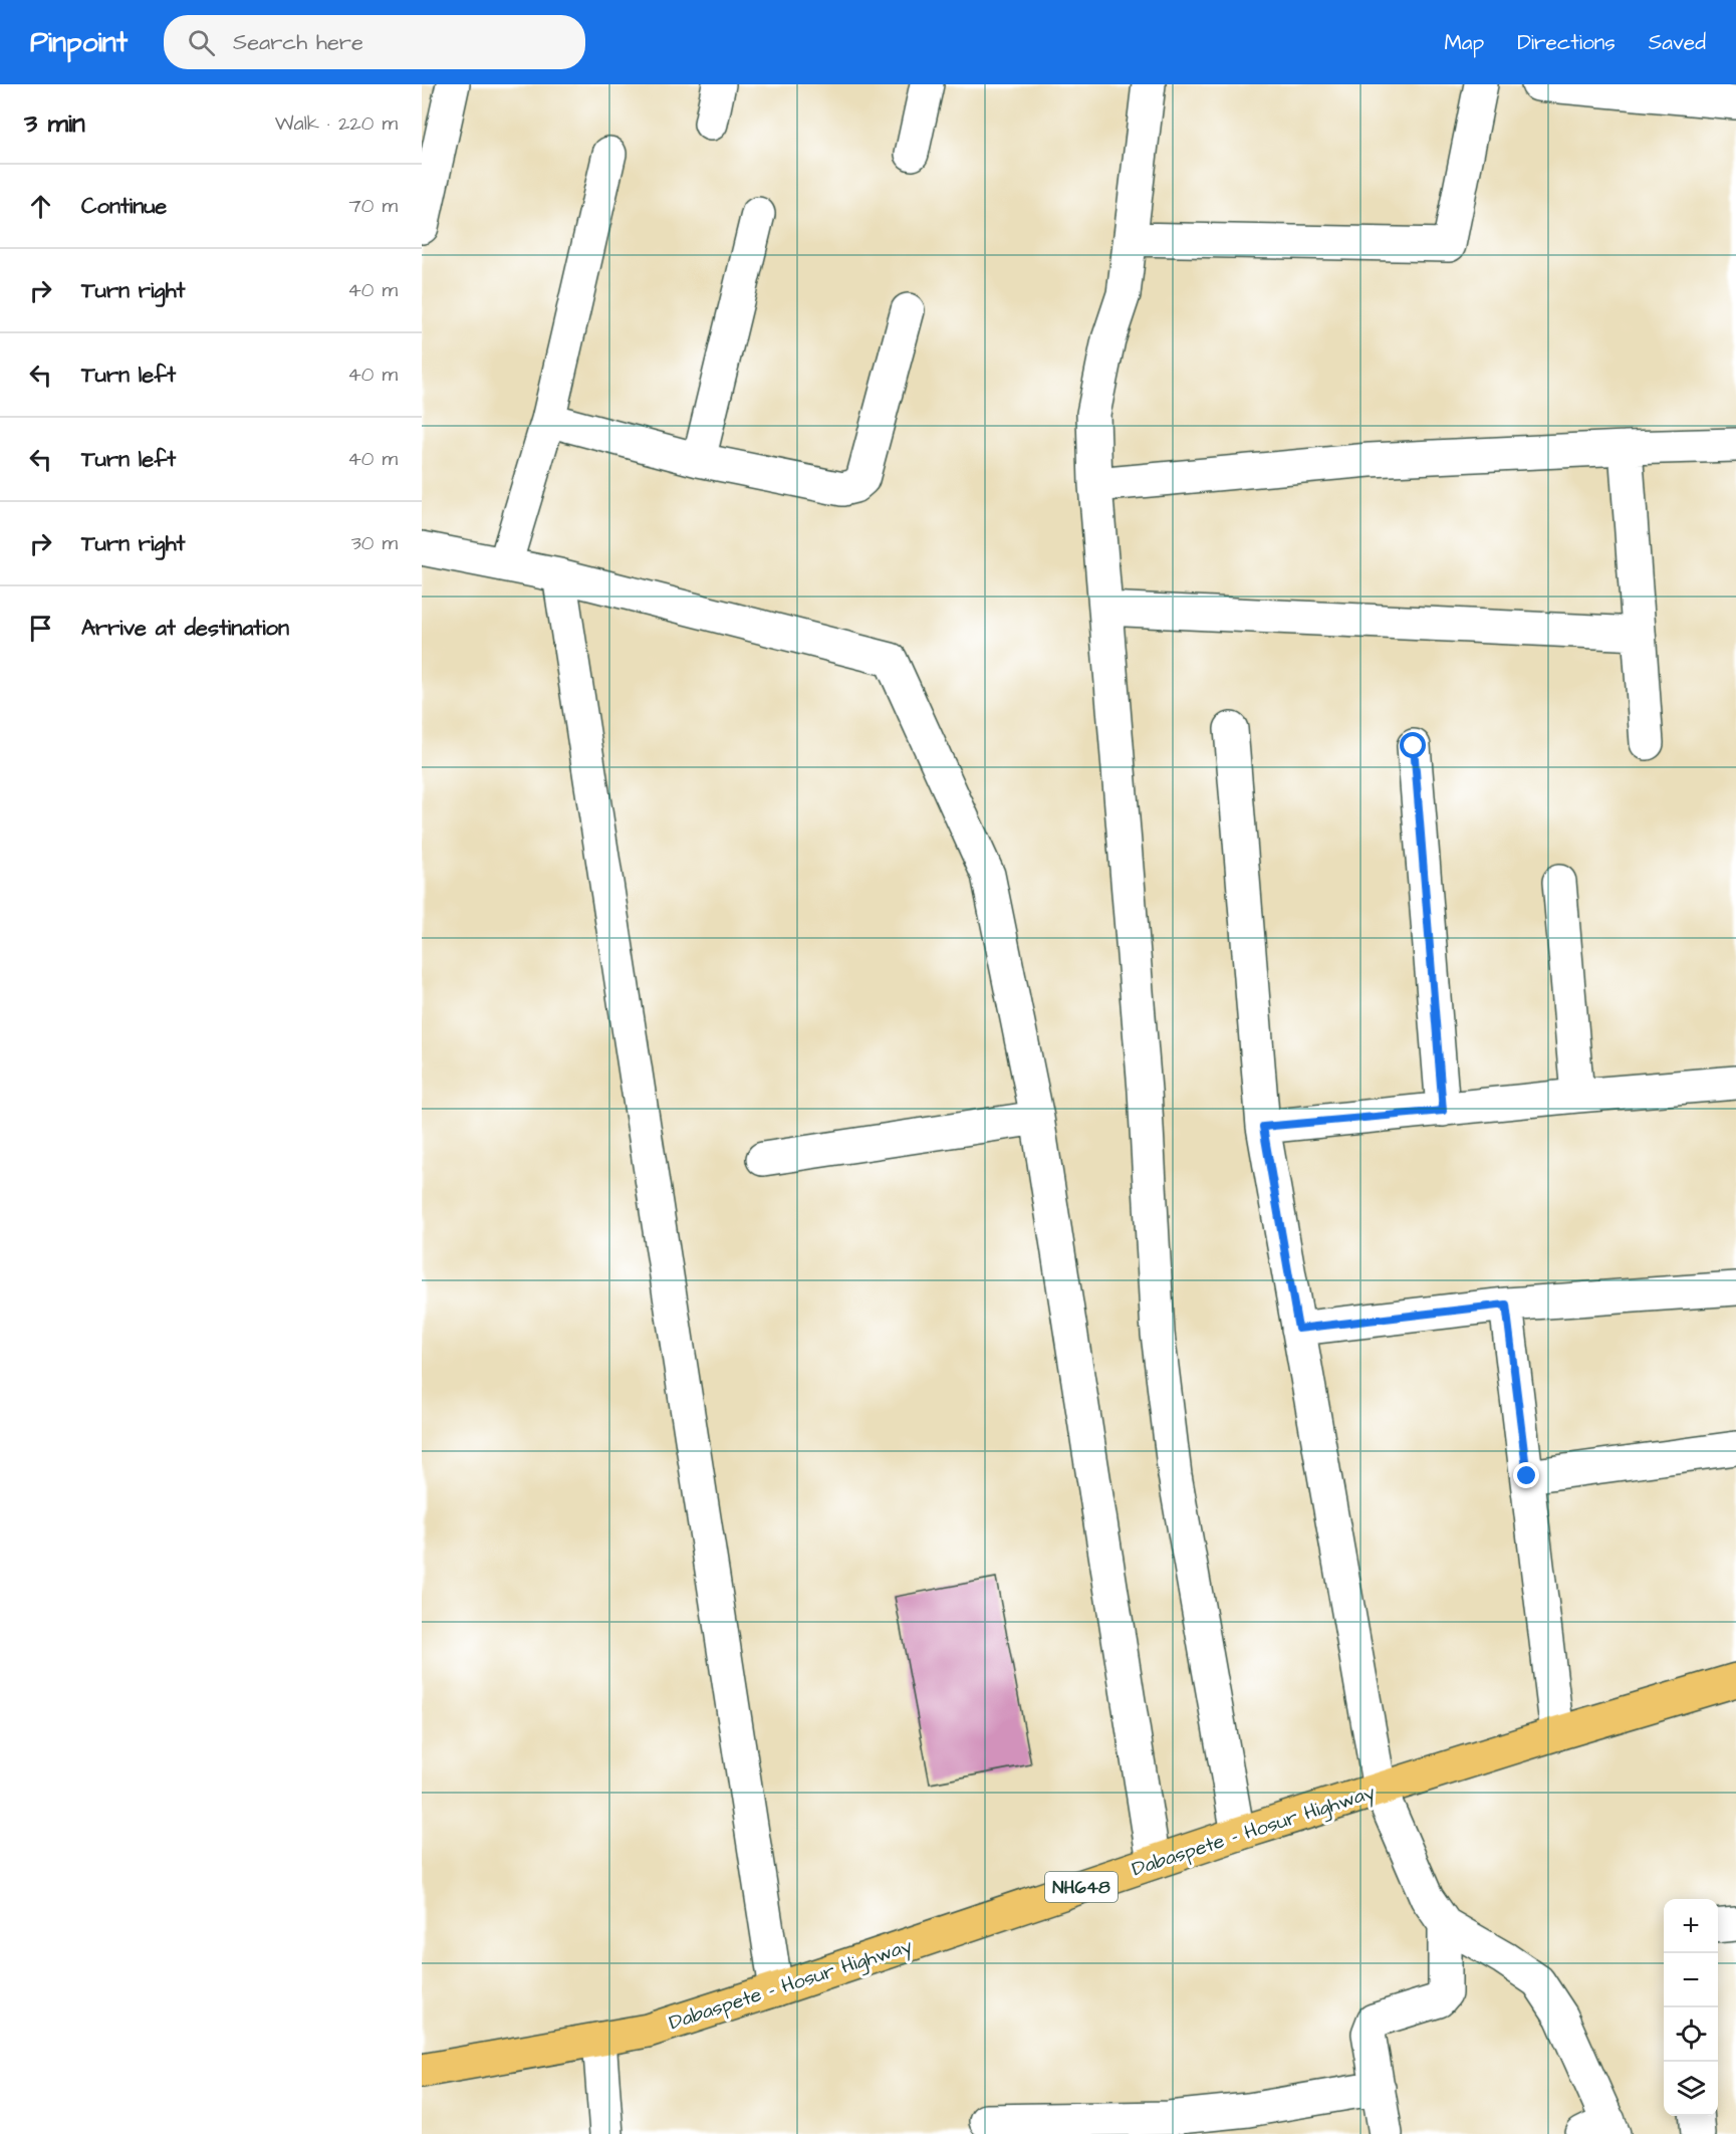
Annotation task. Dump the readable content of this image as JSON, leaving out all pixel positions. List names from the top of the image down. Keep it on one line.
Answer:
{"streets":{"highway":["Dabaspete - Hosur Highway","NH648"]},"page":{"header":"Pinpoint","search":"Search here","nav":["Map","Directions","Saved"],"heading":["3 min","Walk · 220 m"],"list":[["Continue","70 m"],["Turn right","40 m"],["Turn left","40 m"],["Turn left","40 m"],["Turn right","30 m"],"Arrive at destination"],"map_buttons":["+","−"]}}
